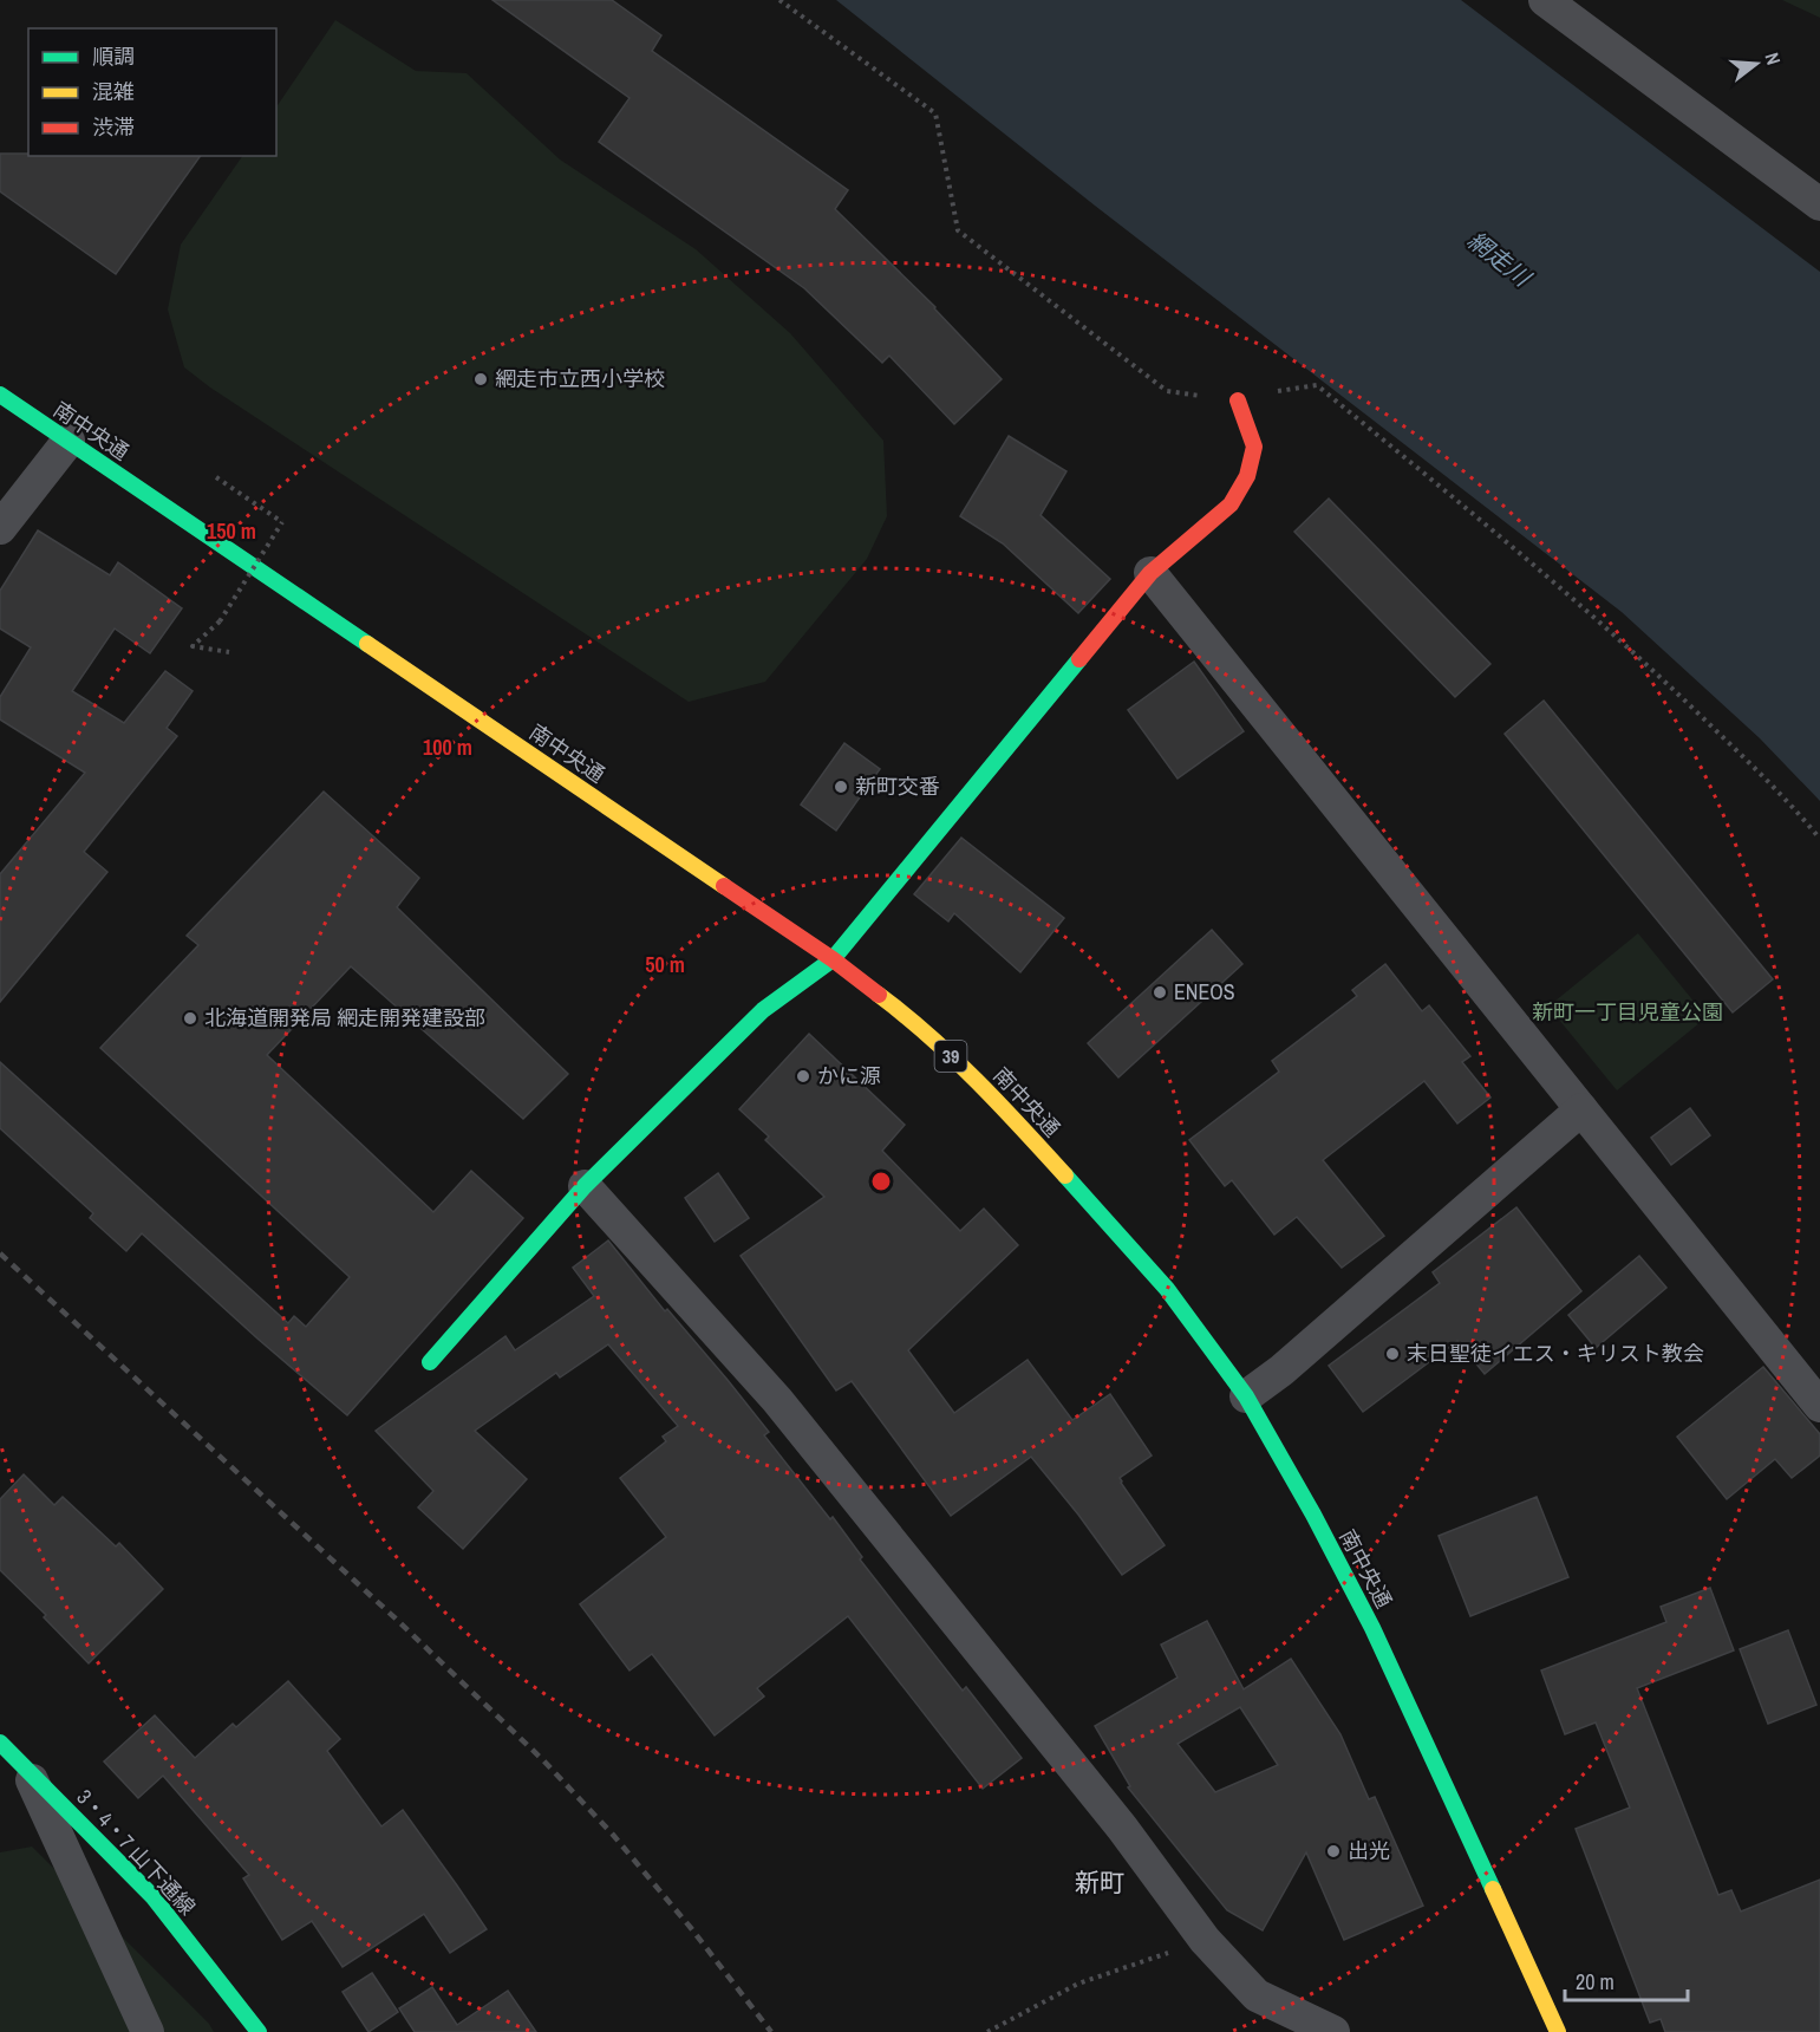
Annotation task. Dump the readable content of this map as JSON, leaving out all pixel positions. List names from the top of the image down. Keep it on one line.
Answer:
{"streets":{"main road":["南中央通","39","3・4・7 山下通線"]},"districts":["新町"],"water":["網走川"],"parks":["新町一丁目児童公園"],"places":["網走市立西小学校","新町交番","ENEOS","北海道開発局 網走開発建設部","かに源","末日聖徒イエス・キリスト教会","出光"],"legend":["順調","混雑","渋滞"],"scale_bar":"20 m","north":"right","rings":["150 m","100 m","50 m"]}
